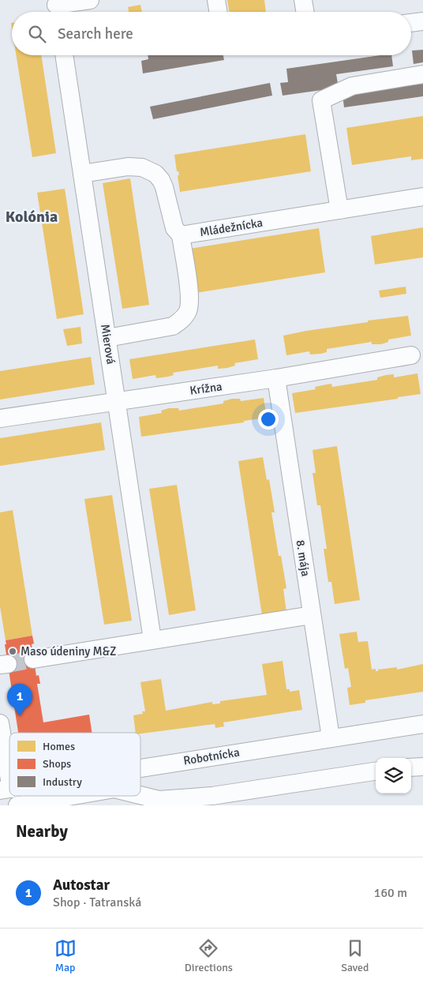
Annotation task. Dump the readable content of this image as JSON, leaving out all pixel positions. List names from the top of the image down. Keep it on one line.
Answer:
{"streets":{"street":["Mládežnícka","Mierová","Krížna","8. mája","Robotnícka"]},"crossings":[["Mierová","Krížna"],["Krížna","8. mája"],["8. mája","Robotnícka"]],"districts":["Kolónia"],"places":["Maso údeniny M&Z"],"legend":["Homes","Shops","Industry"],"page":{"search":"Search here","pins":"1","heading":"Nearby","list":[{"mark":"1","name":"Autostar","note":"Shop · Tatranská","value":"160 m"}],"nav":["Map","Directions","Saved"]}}
